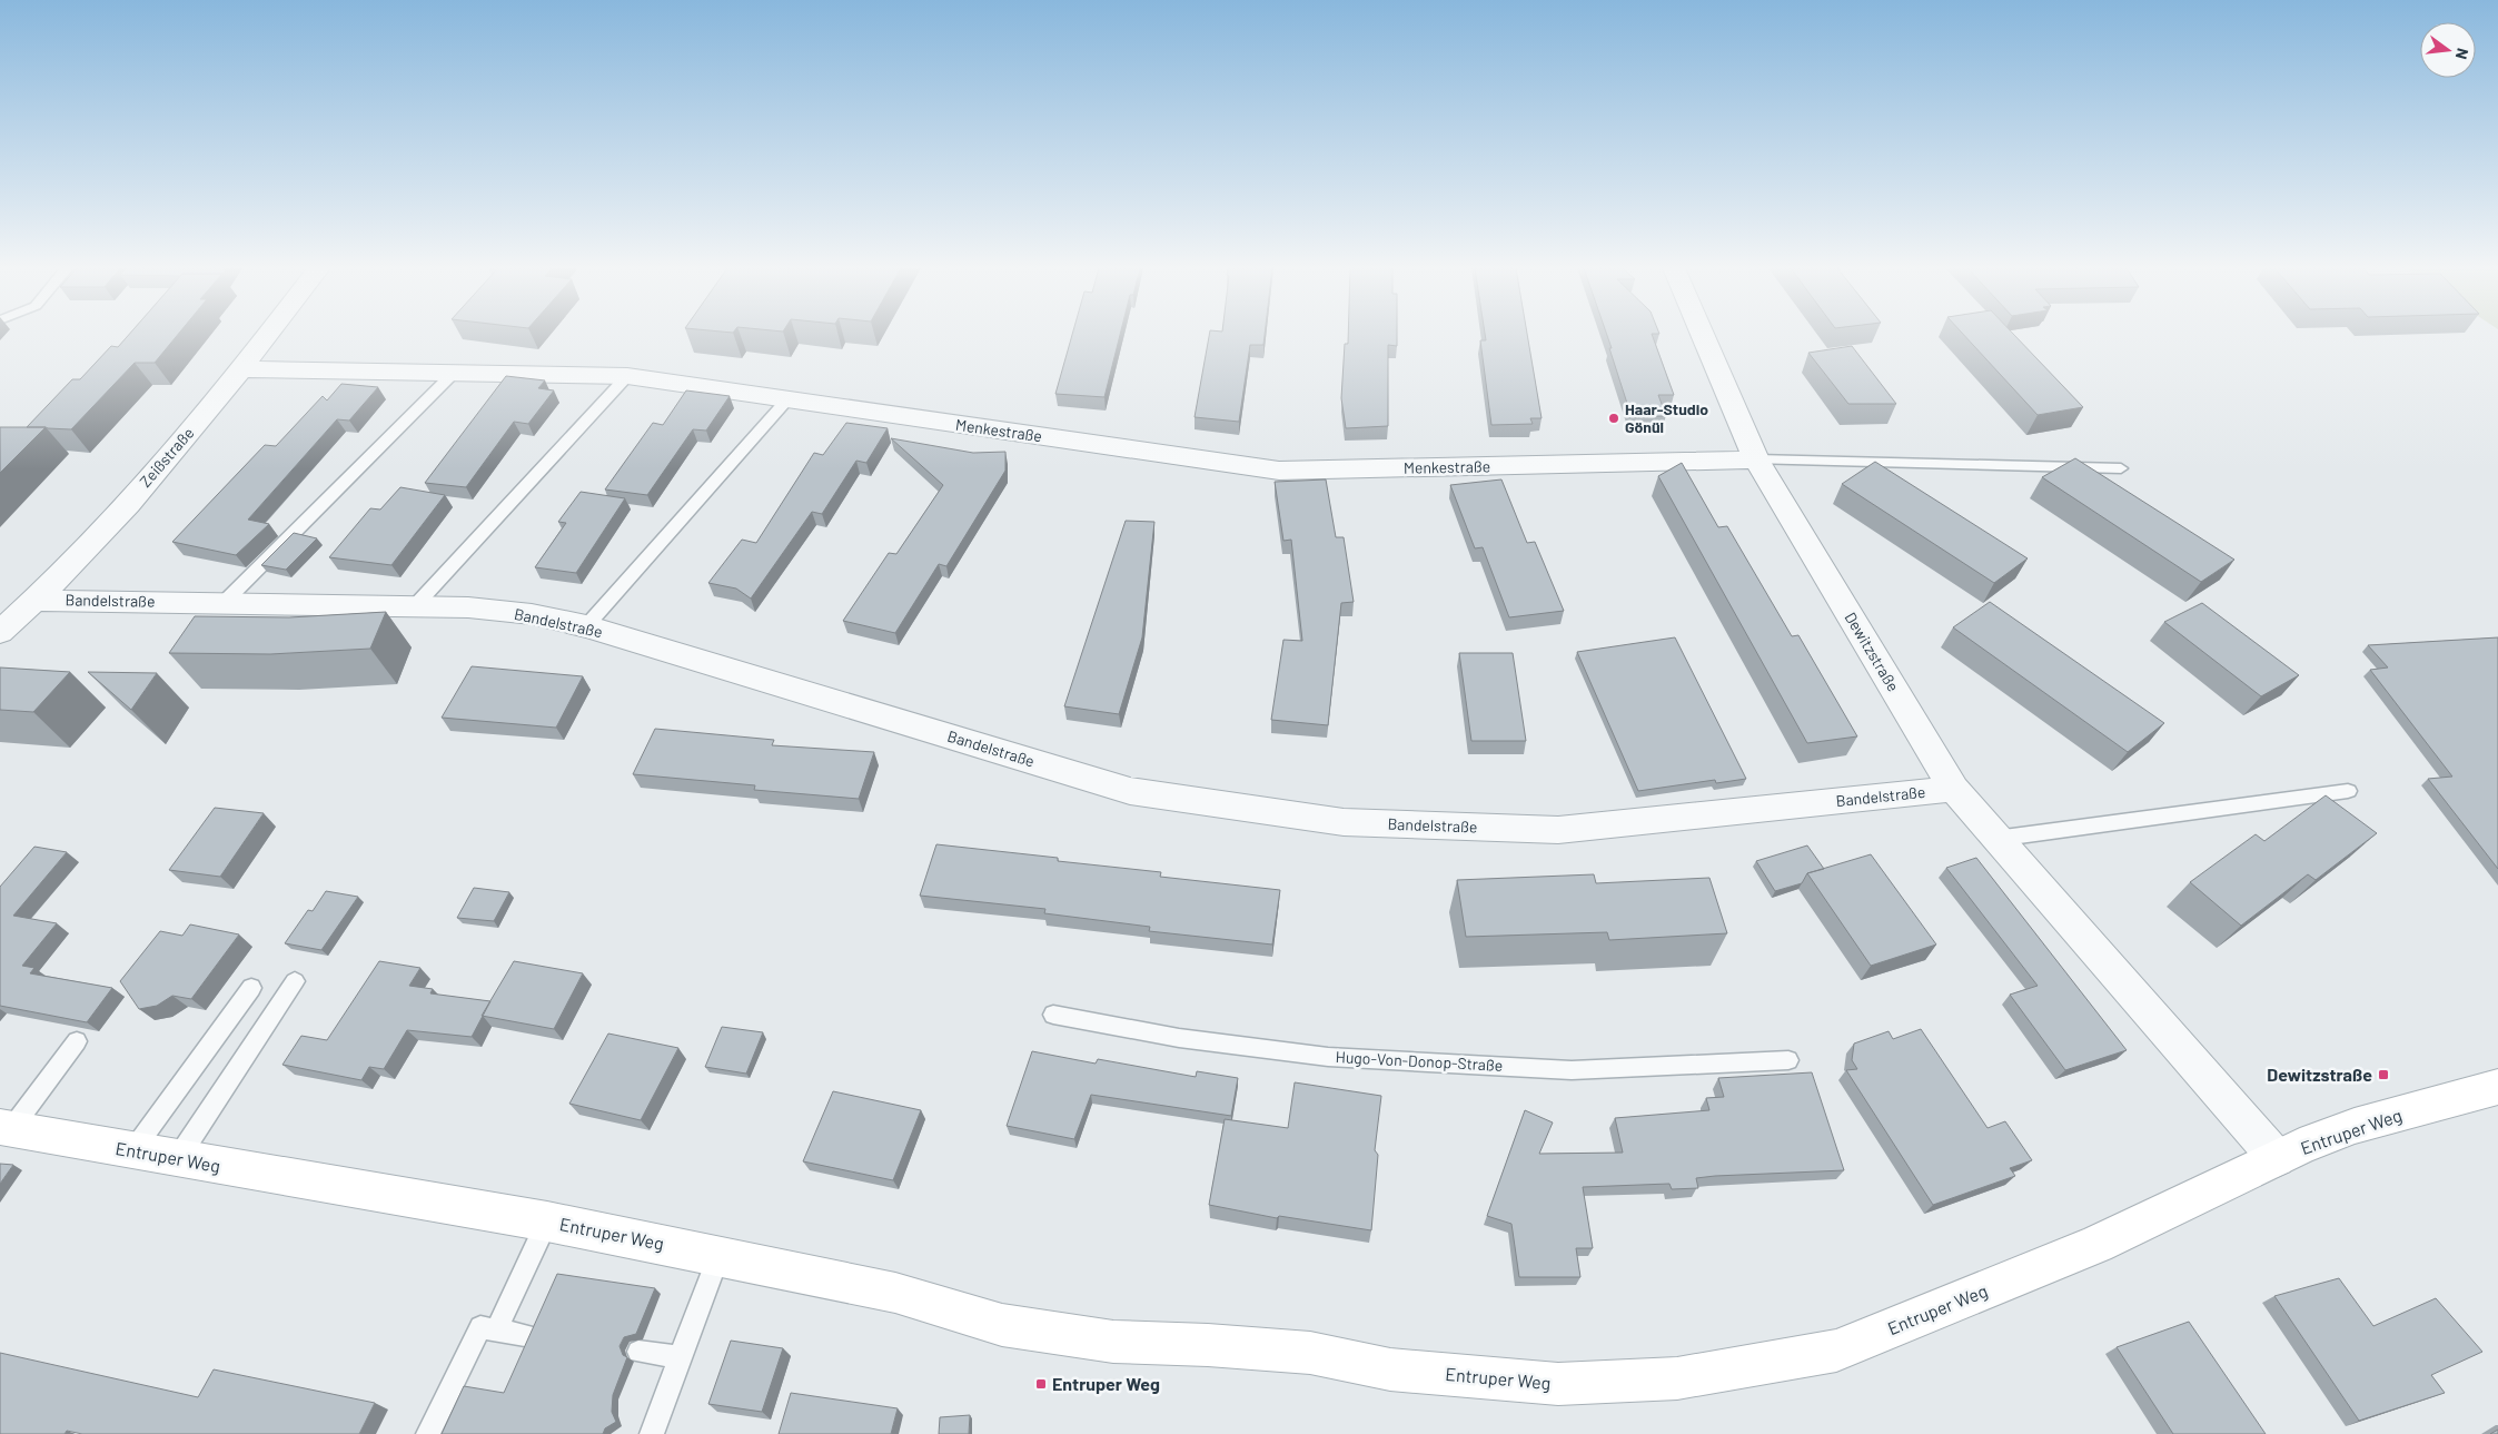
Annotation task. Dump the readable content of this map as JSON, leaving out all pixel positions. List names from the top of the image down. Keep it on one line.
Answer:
{"streets":{"main road":["Entruper Weg"],"street":["Menkestraße","Zeißstraße","Bandelstraße","Dewitzstraße"],"lane":["Hugo-Von-Donop-Straße"]},"crossings":[["Menkestraße","Zeißstraße"],["Menkestraße","Dewitzstraße"],["Zeißstraße","Bandelstraße"],["Bandelstraße","Dewitzstraße"],["Dewitzstraße","Entruper Weg"]],"places":{"other":["Haar-Studio Gönül"],"transit":["Dewitzstraße","Entruper Weg"]},"north":"right"}
